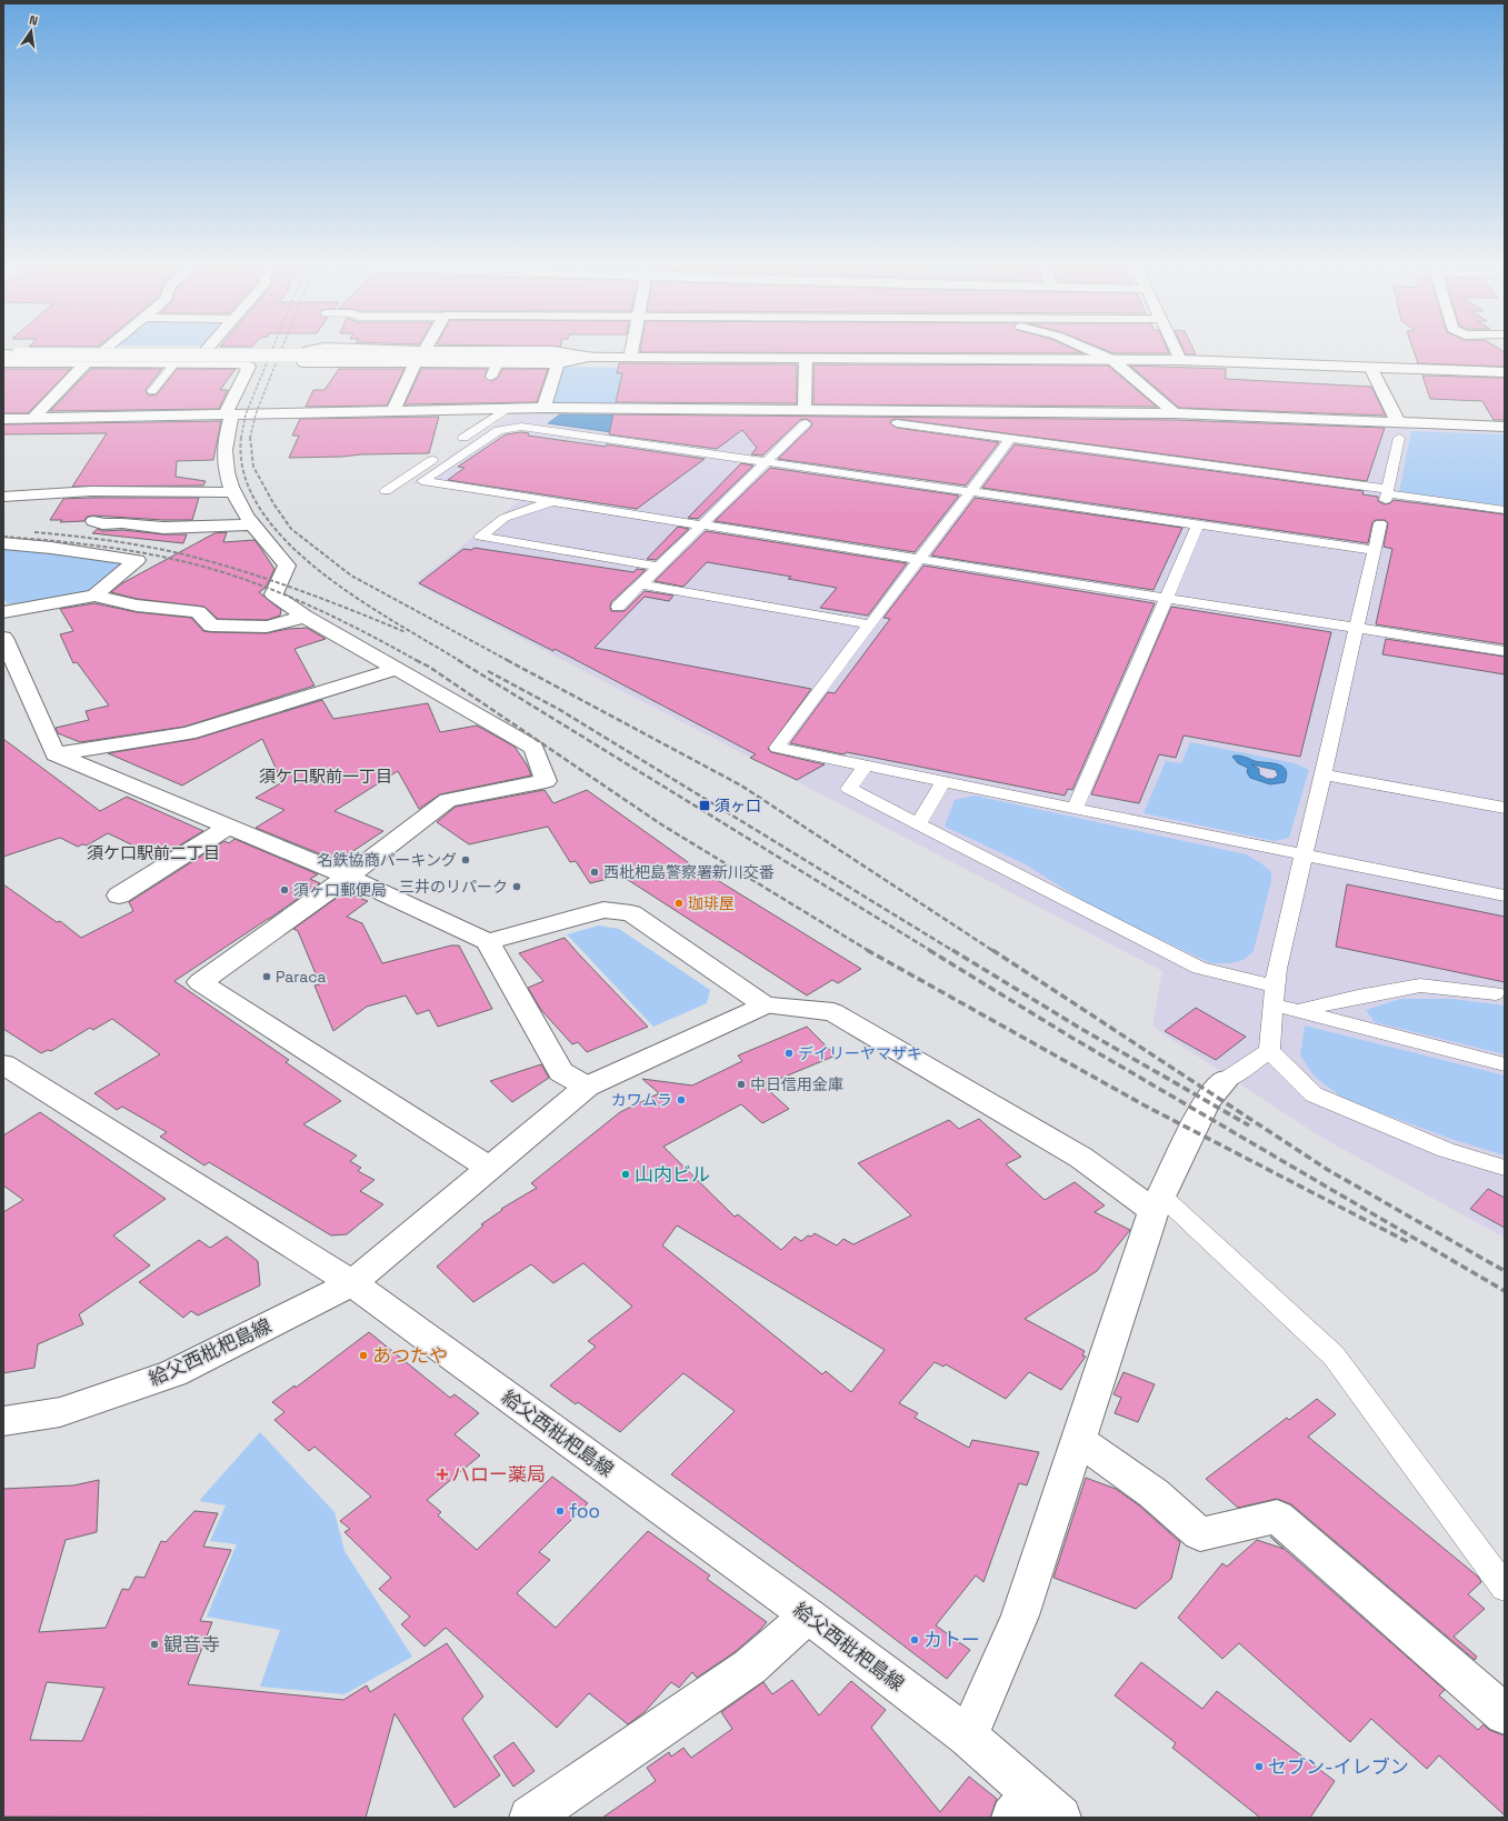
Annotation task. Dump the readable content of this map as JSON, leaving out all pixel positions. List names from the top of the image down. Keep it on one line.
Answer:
{"streets":{"street":["給父西枇杷島線"]},"districts":["須ケ口駅前一丁目","須ケ口駅前二丁目"],"places":{"transit":["須ヶ口"],"other":["名鉄協商パーキング","西枇杷島警察署新川交番","三井のリパーク","須ヶ口郵便局","珈琲屋","Paraca","デイリーヤマザキ","中日信用金庫","カワムラ","山内ビル","あつたや","foo","カトー","観音寺","セブン-イレブン"],"health":["ハロー薬局"]},"north":"top"}
